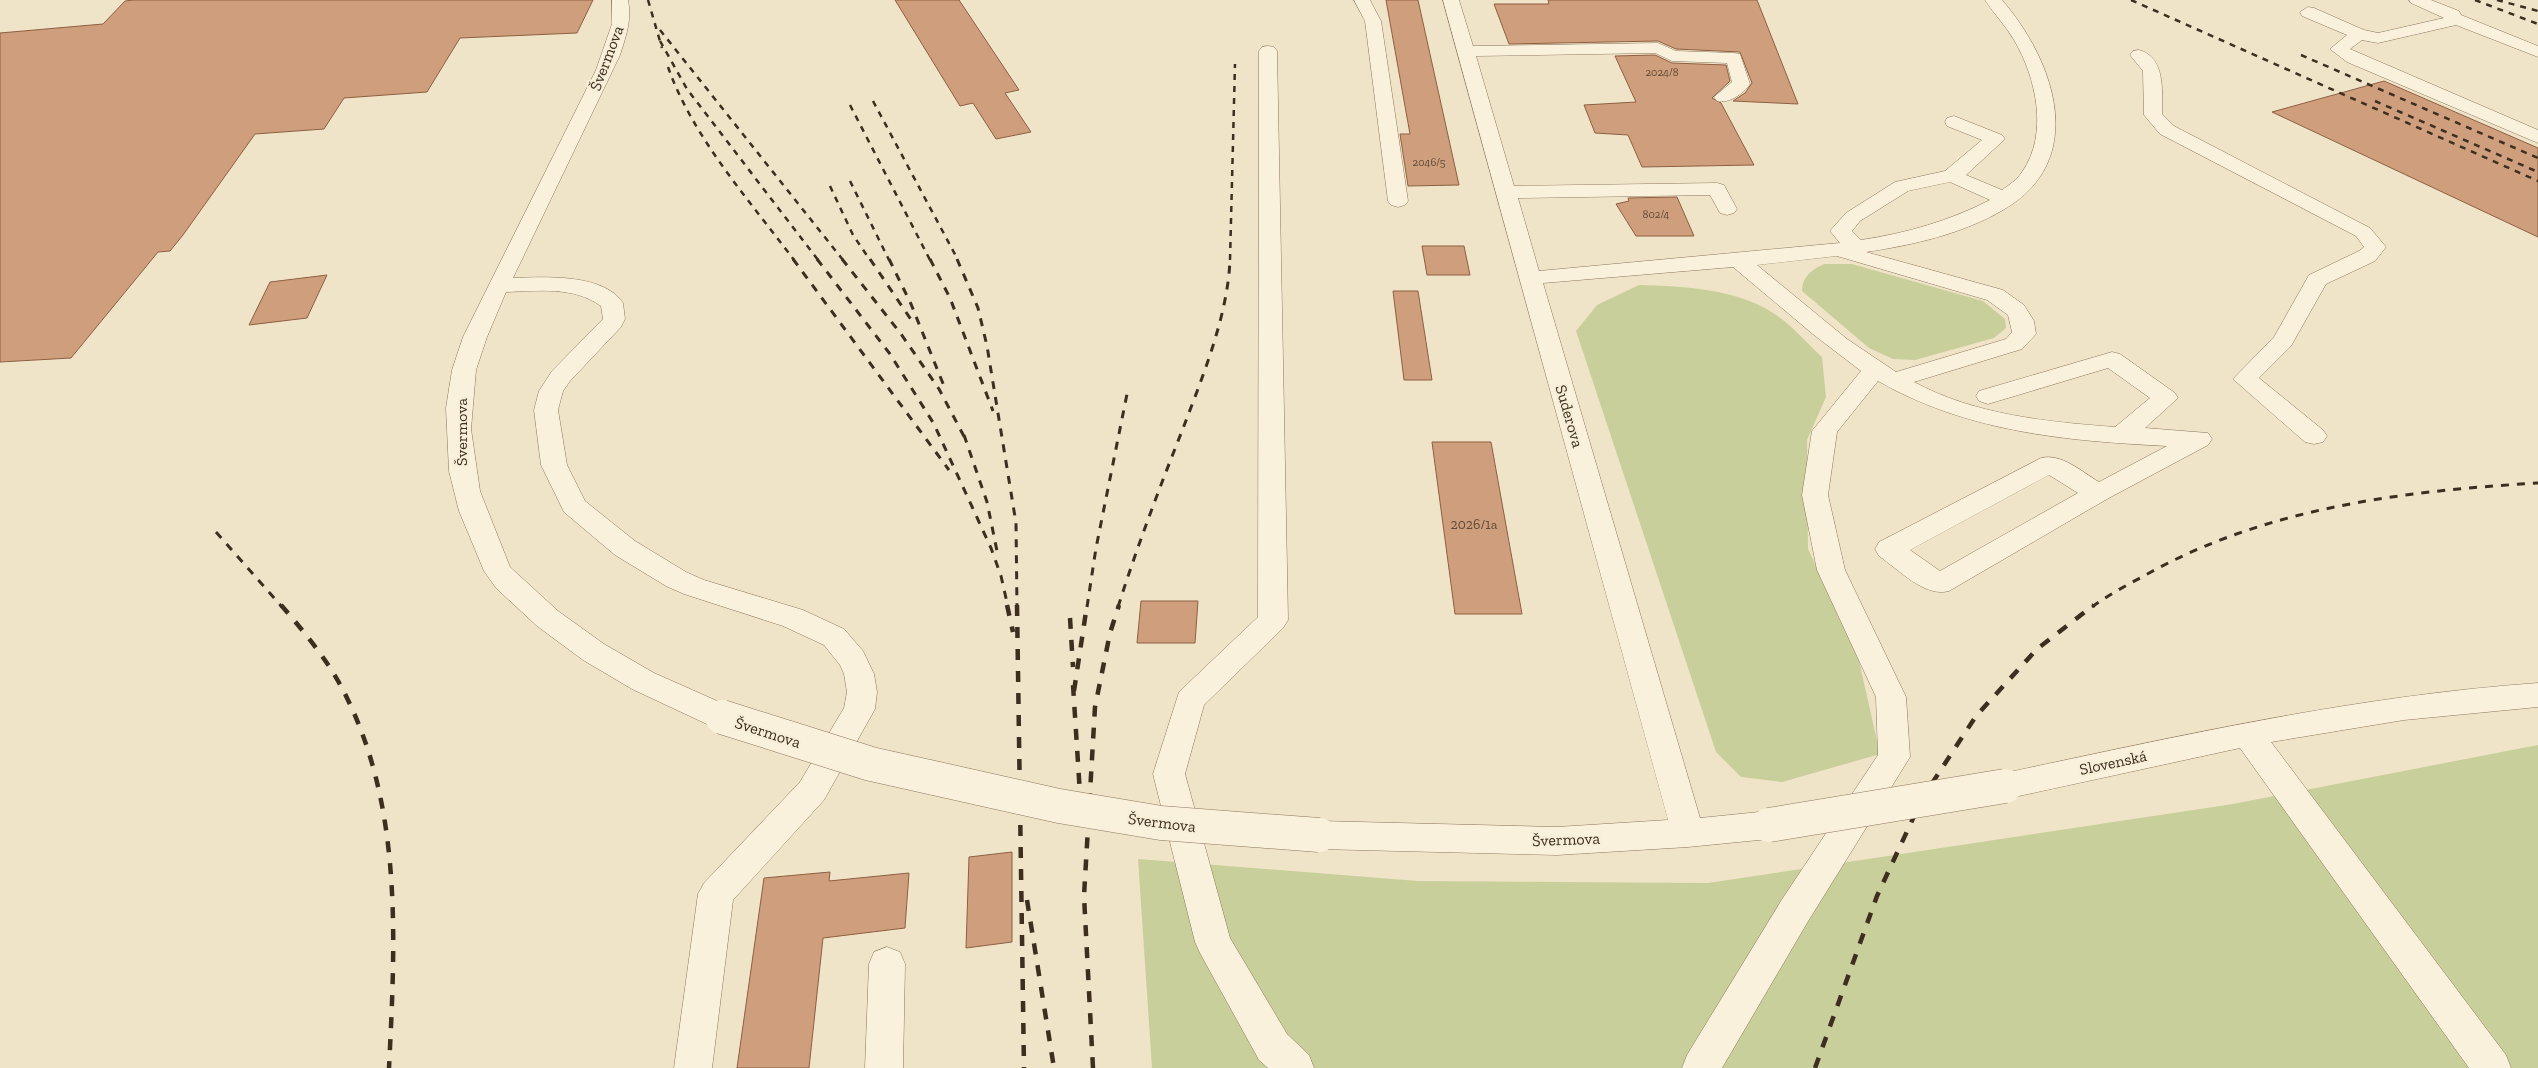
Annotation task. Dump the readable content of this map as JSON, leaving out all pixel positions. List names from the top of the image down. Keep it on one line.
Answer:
{"streets":{"street":["Švermova","Suderova","Slovenská"]},"crossings":[["Švermova","Suderova"],["Švermova","Slovenská"],["Suderova","Slovenská"]],"house_numbers":["2024/8","2046/5","802/4","2026/1a"]}
